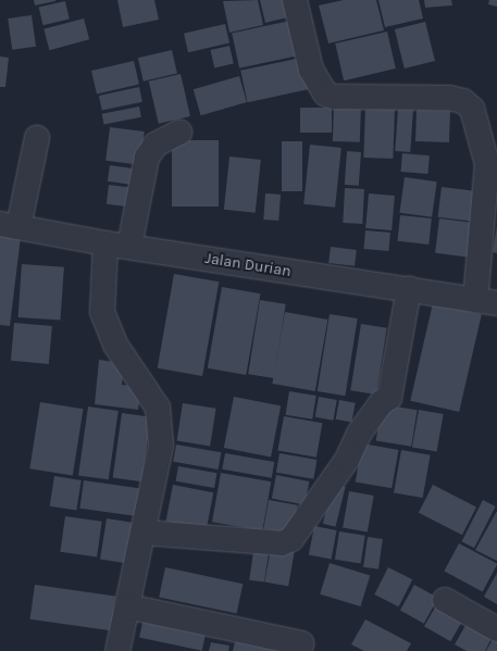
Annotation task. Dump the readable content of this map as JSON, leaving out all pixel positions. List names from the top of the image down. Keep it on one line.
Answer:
{"streets":{"street":["Jalan Durian"]}}
